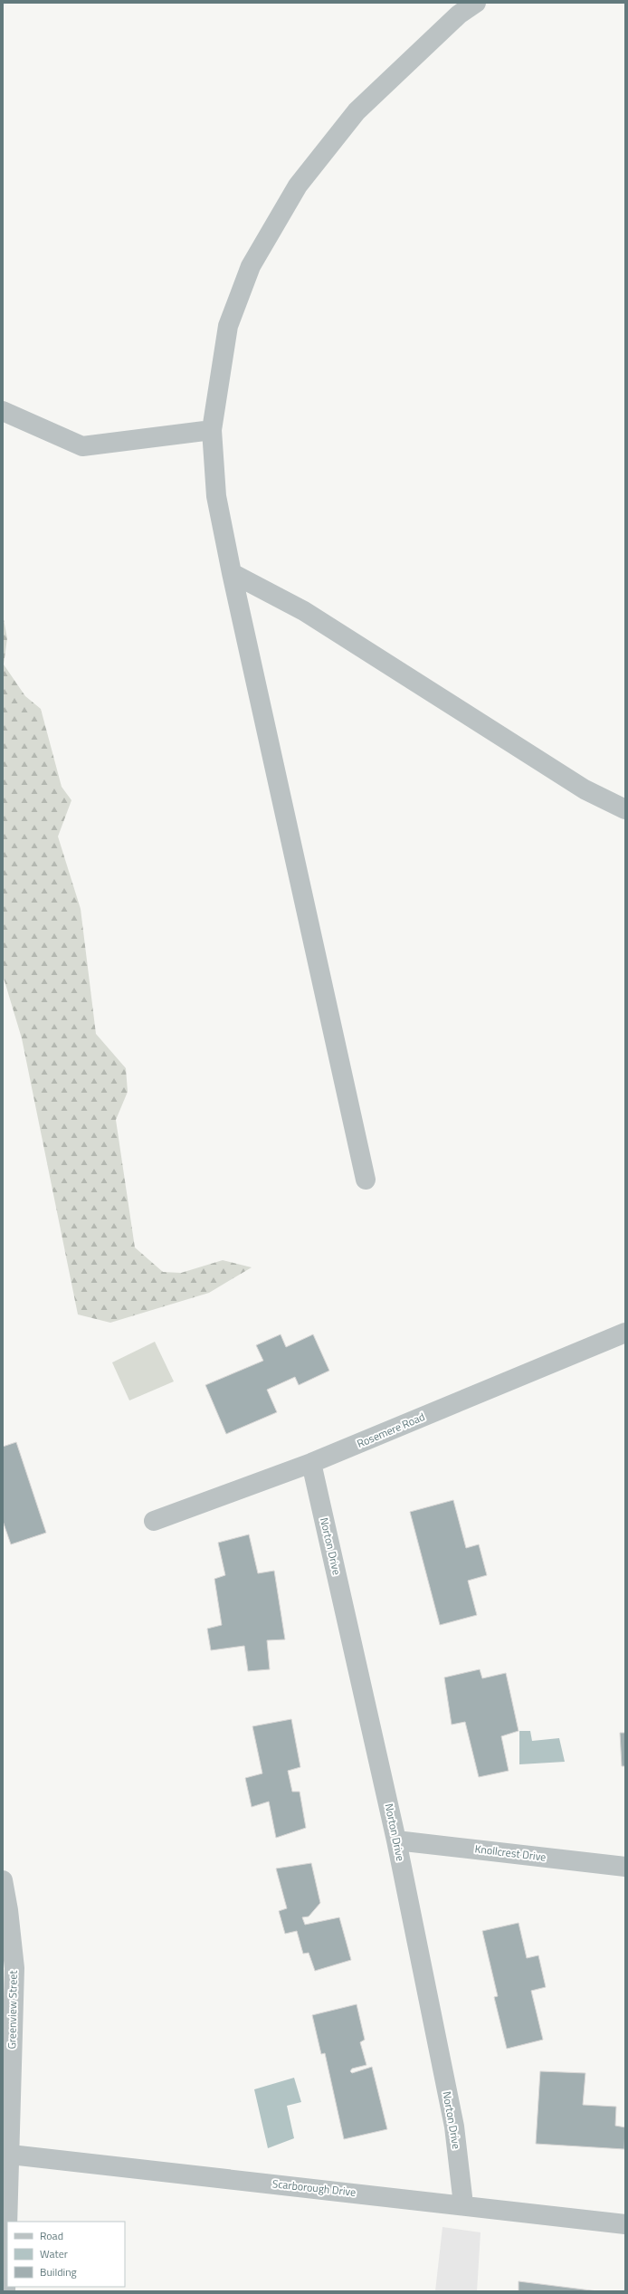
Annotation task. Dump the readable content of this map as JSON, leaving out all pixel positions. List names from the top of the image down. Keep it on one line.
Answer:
{"streets":{"street":["Rosemere Road","Norton Drive","Knollcrest Drive","Greenview Street","Scarborough Drive"]},"crossings":[["Rosemere Road","Norton Drive"],["Norton Drive","Knollcrest Drive"],["Norton Drive","Scarborough Drive"],["Greenview Street","Scarborough Drive"]],"legend":["Road","Water","Building"]}
